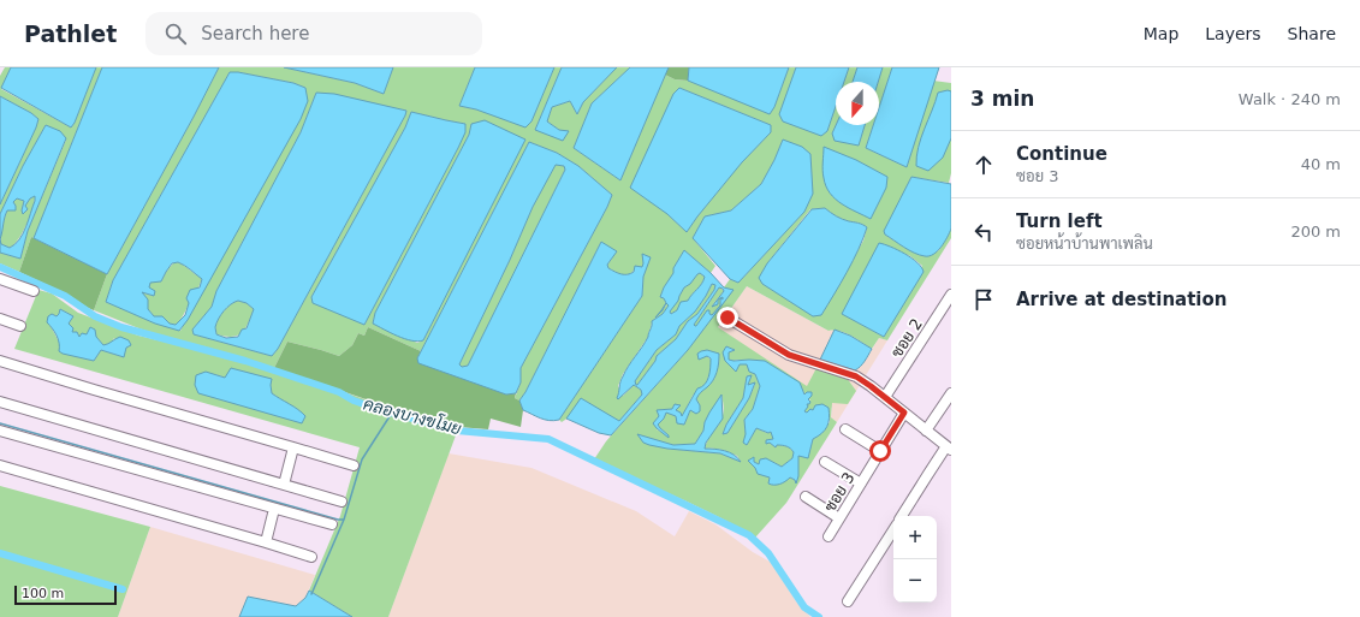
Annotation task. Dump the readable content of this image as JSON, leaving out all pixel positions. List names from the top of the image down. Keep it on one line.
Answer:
{"streets":{"street":["ซอย 2","ซอย 3"]},"water":["คลองบางขโมย"],"scale_bar":"100 m","north":"bottom","page":{"header":"Pathlet","search":"Search here","nav":["Map","Layers","Share"],"heading":["3 min","Walk · 240 m"],"list":[["Continue","ซอย 3","40 m"],["Turn left","ซอยหน้าบ้านพาเพลิน","200 m"],"Arrive at destination"],"map_buttons":["+","−"],"scale":"100 m"}}
